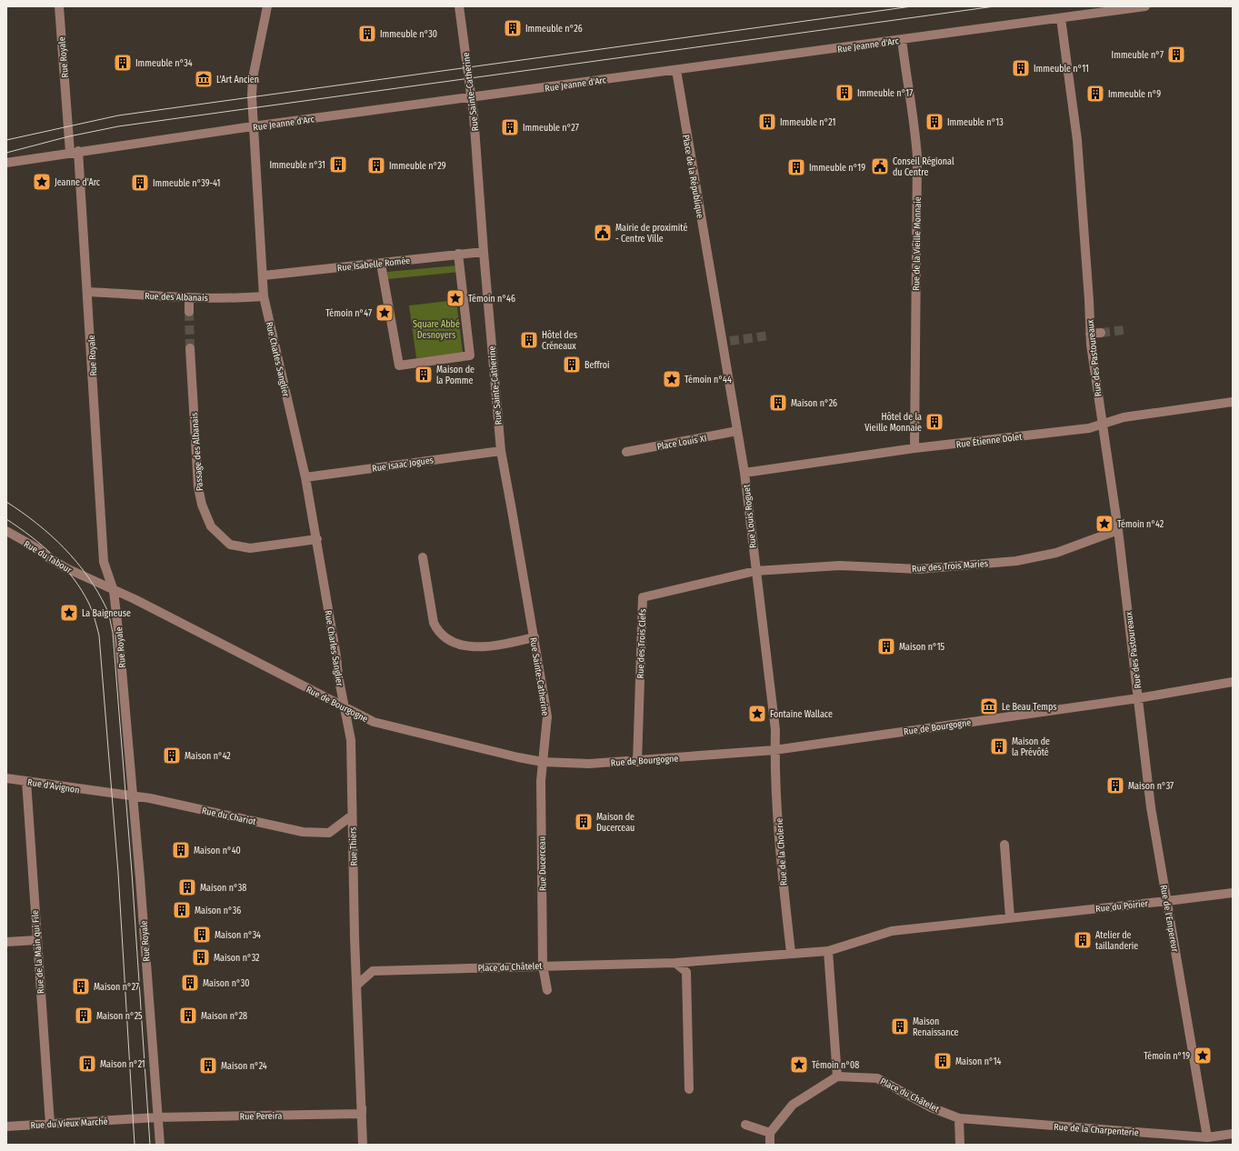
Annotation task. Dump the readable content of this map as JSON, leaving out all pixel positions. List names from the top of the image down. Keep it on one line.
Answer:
{"streets":{"street":["Rue Jeanne d'Arc","Rue Royale","Rue Sainte-Catherine","Place de la République","Rue de la Vieille Monnaie","Rue Isabelle Romée","Rue des Albanais","Rue des Pastoureaux","Rue Charles Sanglier","Rue Étienne Dolet","Place Louis XI","Passage des Albanais","Rue Isaac Jogues","Rue Louis Roguet","Rue du Tabour","Rue des Trois Maries","Rue des Trois Clefs","Rue de Bourgogne","Rue d'Avignon","Rue du Chariot","Rue Thiers","Rue de la Cholerie","Rue Ducerceau","Rue du Poirier","Rue de l'Empereur","Rue de la Main qui File","Place du Châtelet","Rue Pereira","Rue du Vieux Marché","Rue de la Charpenterie"]},"crossings":[["Rue Jeanne d'Arc","Rue Royale"],["Rue Jeanne d'Arc","Rue Sainte-Catherine"],["Rue Jeanne d'Arc","Place de la République"],["Rue Jeanne d'Arc","Rue de la Vieille Monnaie"],["Rue Jeanne d'Arc","Rue des Pastoureaux"],["Rue Jeanne d'Arc","Rue Charles Sanglier"],["Rue Royale","Rue des Albanais"],["Rue Royale","Rue de Bourgogne"],["Rue Royale","Rue du Chariot"],["Rue Royale","Rue Pereira"],["Rue Sainte-Catherine","Rue Isabelle Romée"],["Rue Sainte-Catherine","Rue Isaac Jogues"],["Rue Sainte-Catherine","Rue de Bourgogne"],["Rue Sainte-Catherine","Rue Ducerceau"],["Place de la République","Rue Louis Roguet"],["Rue de la Vieille Monnaie","Rue Étienne Dolet"],["Rue Isabelle Romée","Rue Charles Sanglier"],["Rue des Albanais","Rue Charles Sanglier"],["Rue des Pastoureaux","Rue Étienne Dolet"],["Rue des Pastoureaux","Rue des Trois Maries"],["Rue des Pastoureaux","Rue de Bourgogne"],["Rue des Pastoureaux","Rue de l'Empereur"],["Rue Charles Sanglier","Passage des Albanais"],["Rue Charles Sanglier","Rue Isaac Jogues"],["Rue Charles Sanglier","Rue de Bourgogne"],["Rue Charles Sanglier","Rue Thiers"],["Rue Étienne Dolet","Rue Louis Roguet"],["Place Louis XI","Rue Louis Roguet"],["Rue Louis Roguet","Rue des Trois Maries"],["Rue Louis Roguet","Rue des Trois Clefs"],["Rue Louis Roguet","Rue de Bourgogne"],["Rue Louis Roguet","Rue de la Cholerie"],["Rue du Tabour","Rue de Bourgogne"],["Rue des Trois Maries","Rue des Trois Clefs"],["Rue des Trois Clefs","Rue de Bourgogne"],["Rue de Bourgogne","Rue Thiers"],["Rue de Bourgogne","Rue de la Cholerie"],["Rue de Bourgogne","Rue Ducerceau"],["Rue de Bourgogne","Rue de l'Empereur"],["Rue d'Avignon","Rue du Chariot"],["Rue d'Avignon","Rue de la Main qui File"],["Rue du Chariot","Rue Thiers"],["Rue Thiers","Place du Châtelet"],["Rue de la Cholerie","Place du Châtelet"],["Rue Ducerceau","Place du Châtelet"],["Rue du Poirier","Rue de l'Empereur"],["Rue du Poirier","Place du Châtelet"],["Rue de l'Empereur","Rue de la Charpenterie"],["Rue de la Main qui File","Rue du Vieux Marché"],["Place du Châtelet","Rue de la Charpenterie"],["Rue Pereira","Rue du Vieux Marché"]],"parks":["Square Abbé Desnoyers"],"places":{"building":["Immeuble n°26","Immeuble n°30","Immeuble n°7","Immeuble n°34","Immeuble n°11","Immeuble n°17","Immeuble n°9","Immeuble n°21","Immeuble n°13","Immeuble n°27","Immeuble n°31","Immeuble n°29","Immeuble n°19","Immeuble n°39-41","Hôtel des Créneaux","Beffroi","Maison de la Pomme","Maison n°26","Hôtel de la Vieille Monnaie","Maison n°15","Maison de la Prévôté","Maison n°42","Maison n°37","Maison de Ducerceau","Maison n°40","Maison n°38","Maison n°36","Maison n°34","Atelier de taillanderie","Maison n°32","Maison n°30","Maison n°27","Maison n°25","Maison n°28","Maison Renaissance","Maison n°14","Maison n°21","Maison n°24"],"museum":["L'Art Ancien","Le Beau Temps"],"public building":["Conseil Régional du Centre","Mairie de proximité - Centre Ville"],"place":["Jeanne d'Arc","Témoin n°46","Témoin n°47","Témoin n°44","Témoin n°42","La Baigneuse","Fontaine Wallace","Témoin n°19","Témoin n°08"]}}
